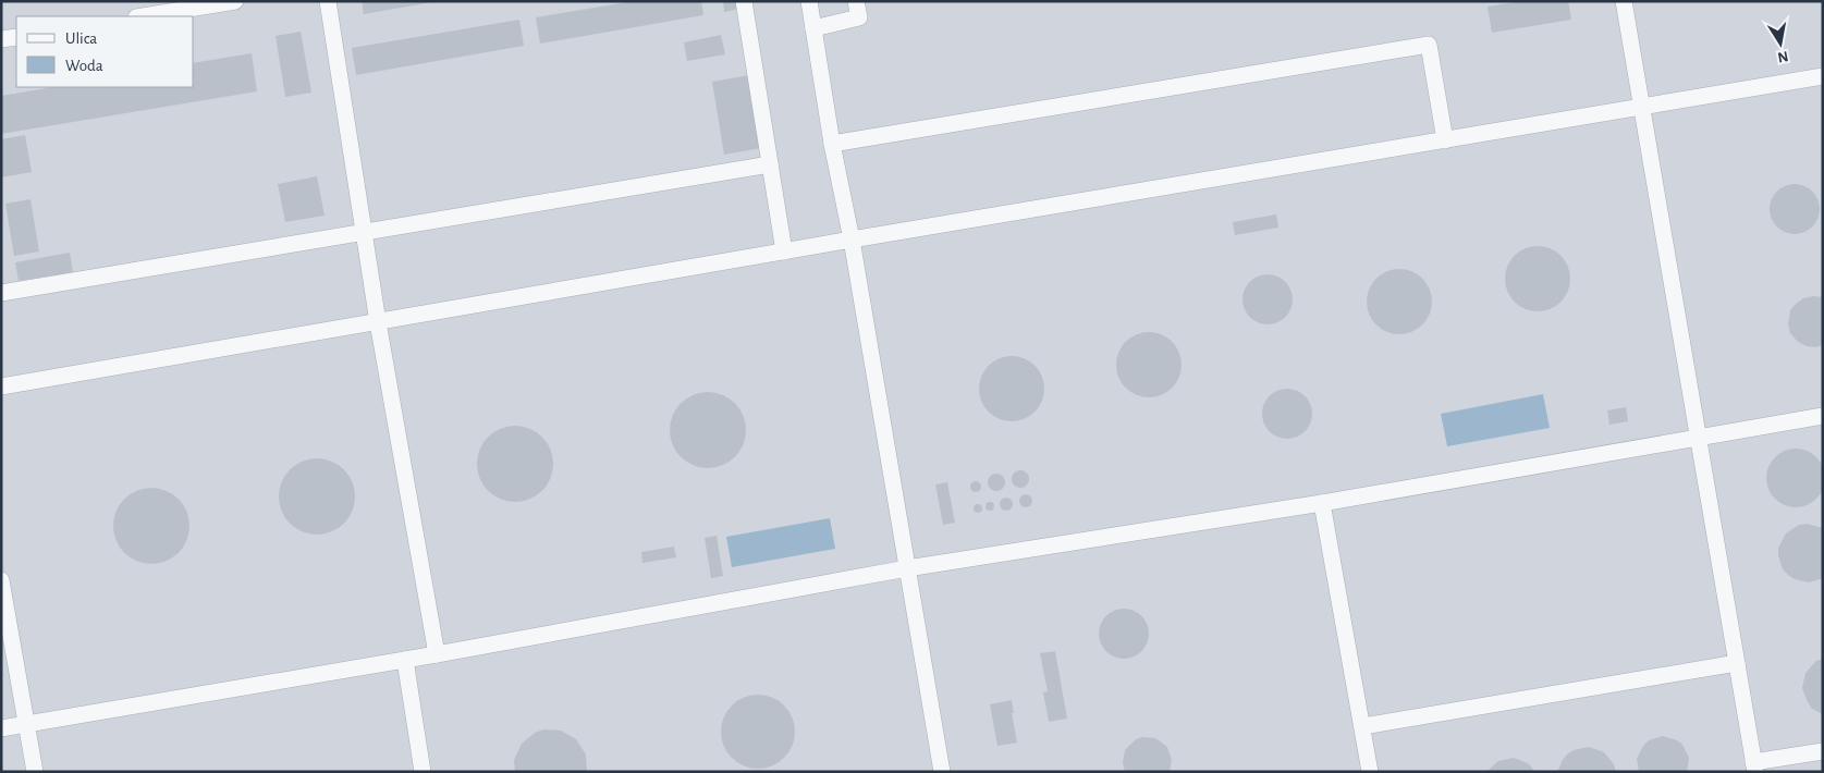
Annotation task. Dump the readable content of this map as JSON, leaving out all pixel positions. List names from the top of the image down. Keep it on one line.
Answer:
{"legend":["Ulica","Woda"],"north":"bottom"}
